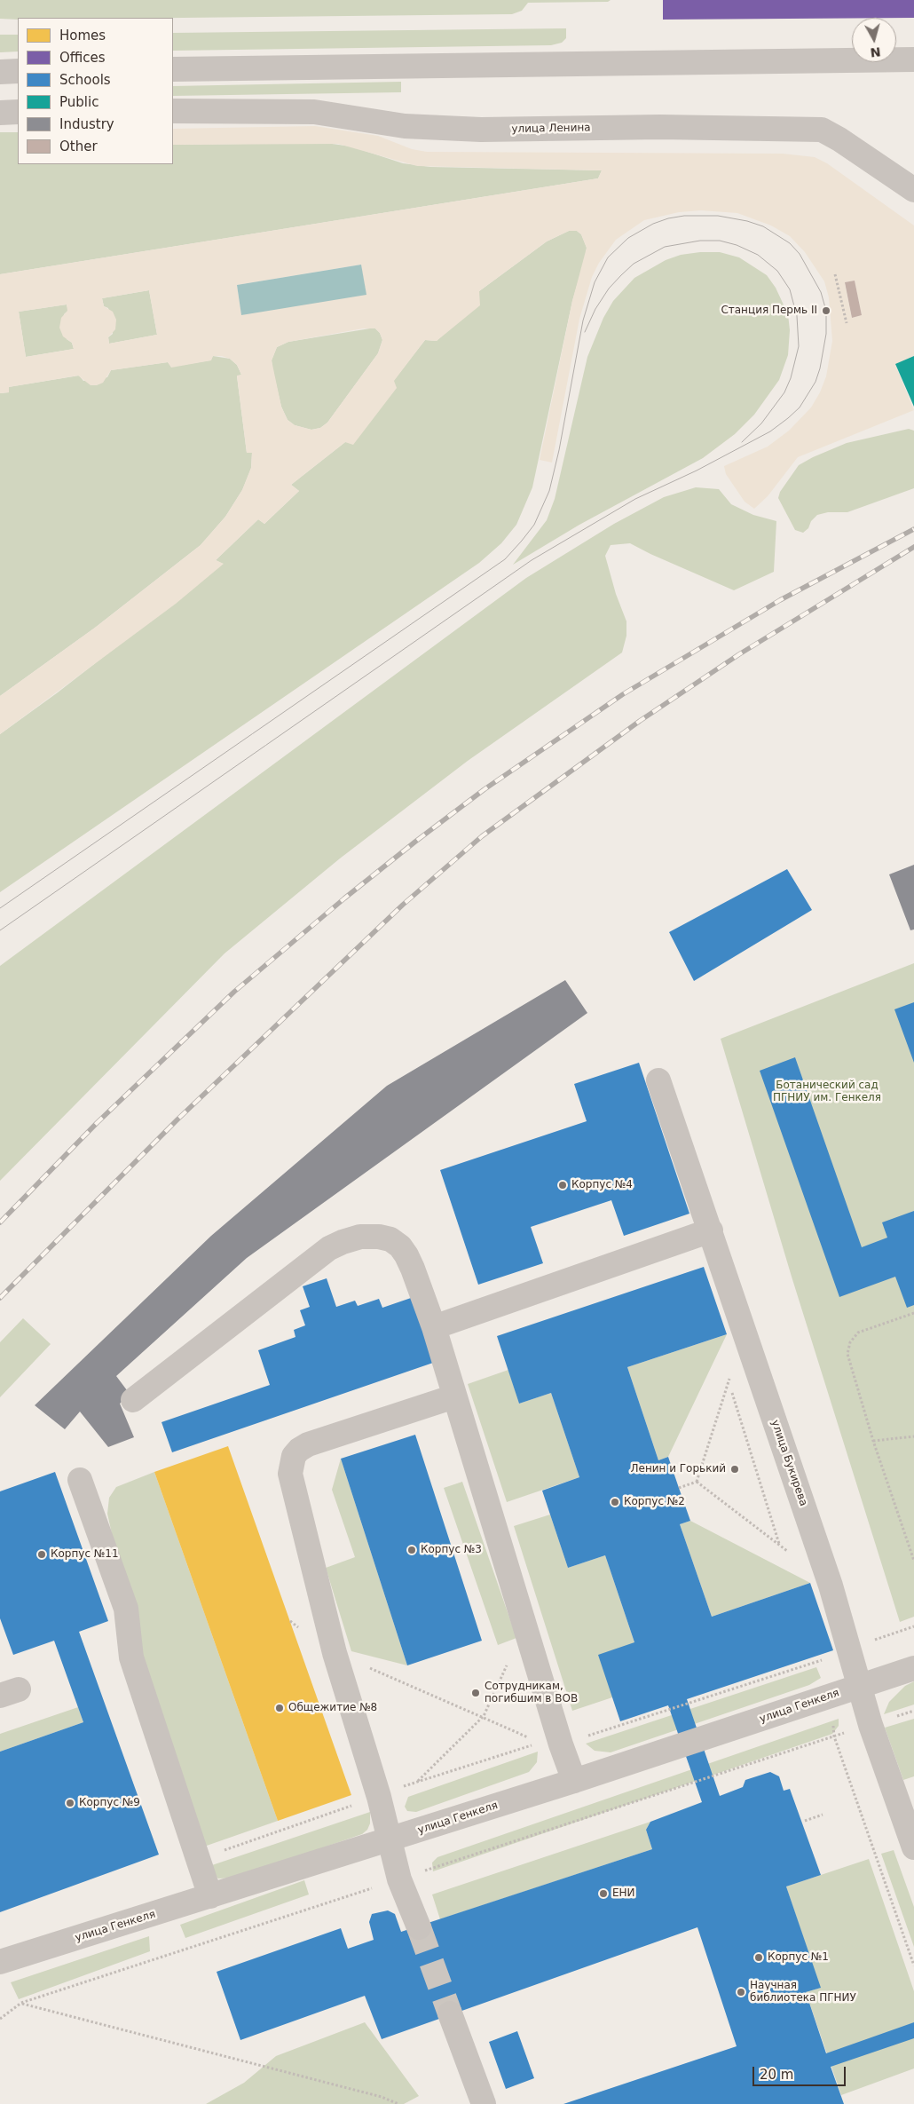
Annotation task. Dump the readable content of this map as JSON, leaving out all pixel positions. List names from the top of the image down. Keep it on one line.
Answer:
{"streets":{"street":["улица Ленина","улица Букирева","улица Генкеля"]},"crossings":[["улица Букирева","улица Генкеля"]],"parks":["Ботанический сад ПГНИУ им. Генкеля"],"places":["Станция Пермь II","Корпус №4","Ленин и Горький","Корпус №2","Корпус №3","Корпус №11","Сотрудникам, погибшим в ВОВ","Общежитие №8","Корпус №9","ЕНИ","Корпус №1","Научная библиотека ПГНИУ"],"legend":["Homes","Offices","Schools","Public","Industry","Other"],"scale_bar":"20 m","north":"bottom"}
